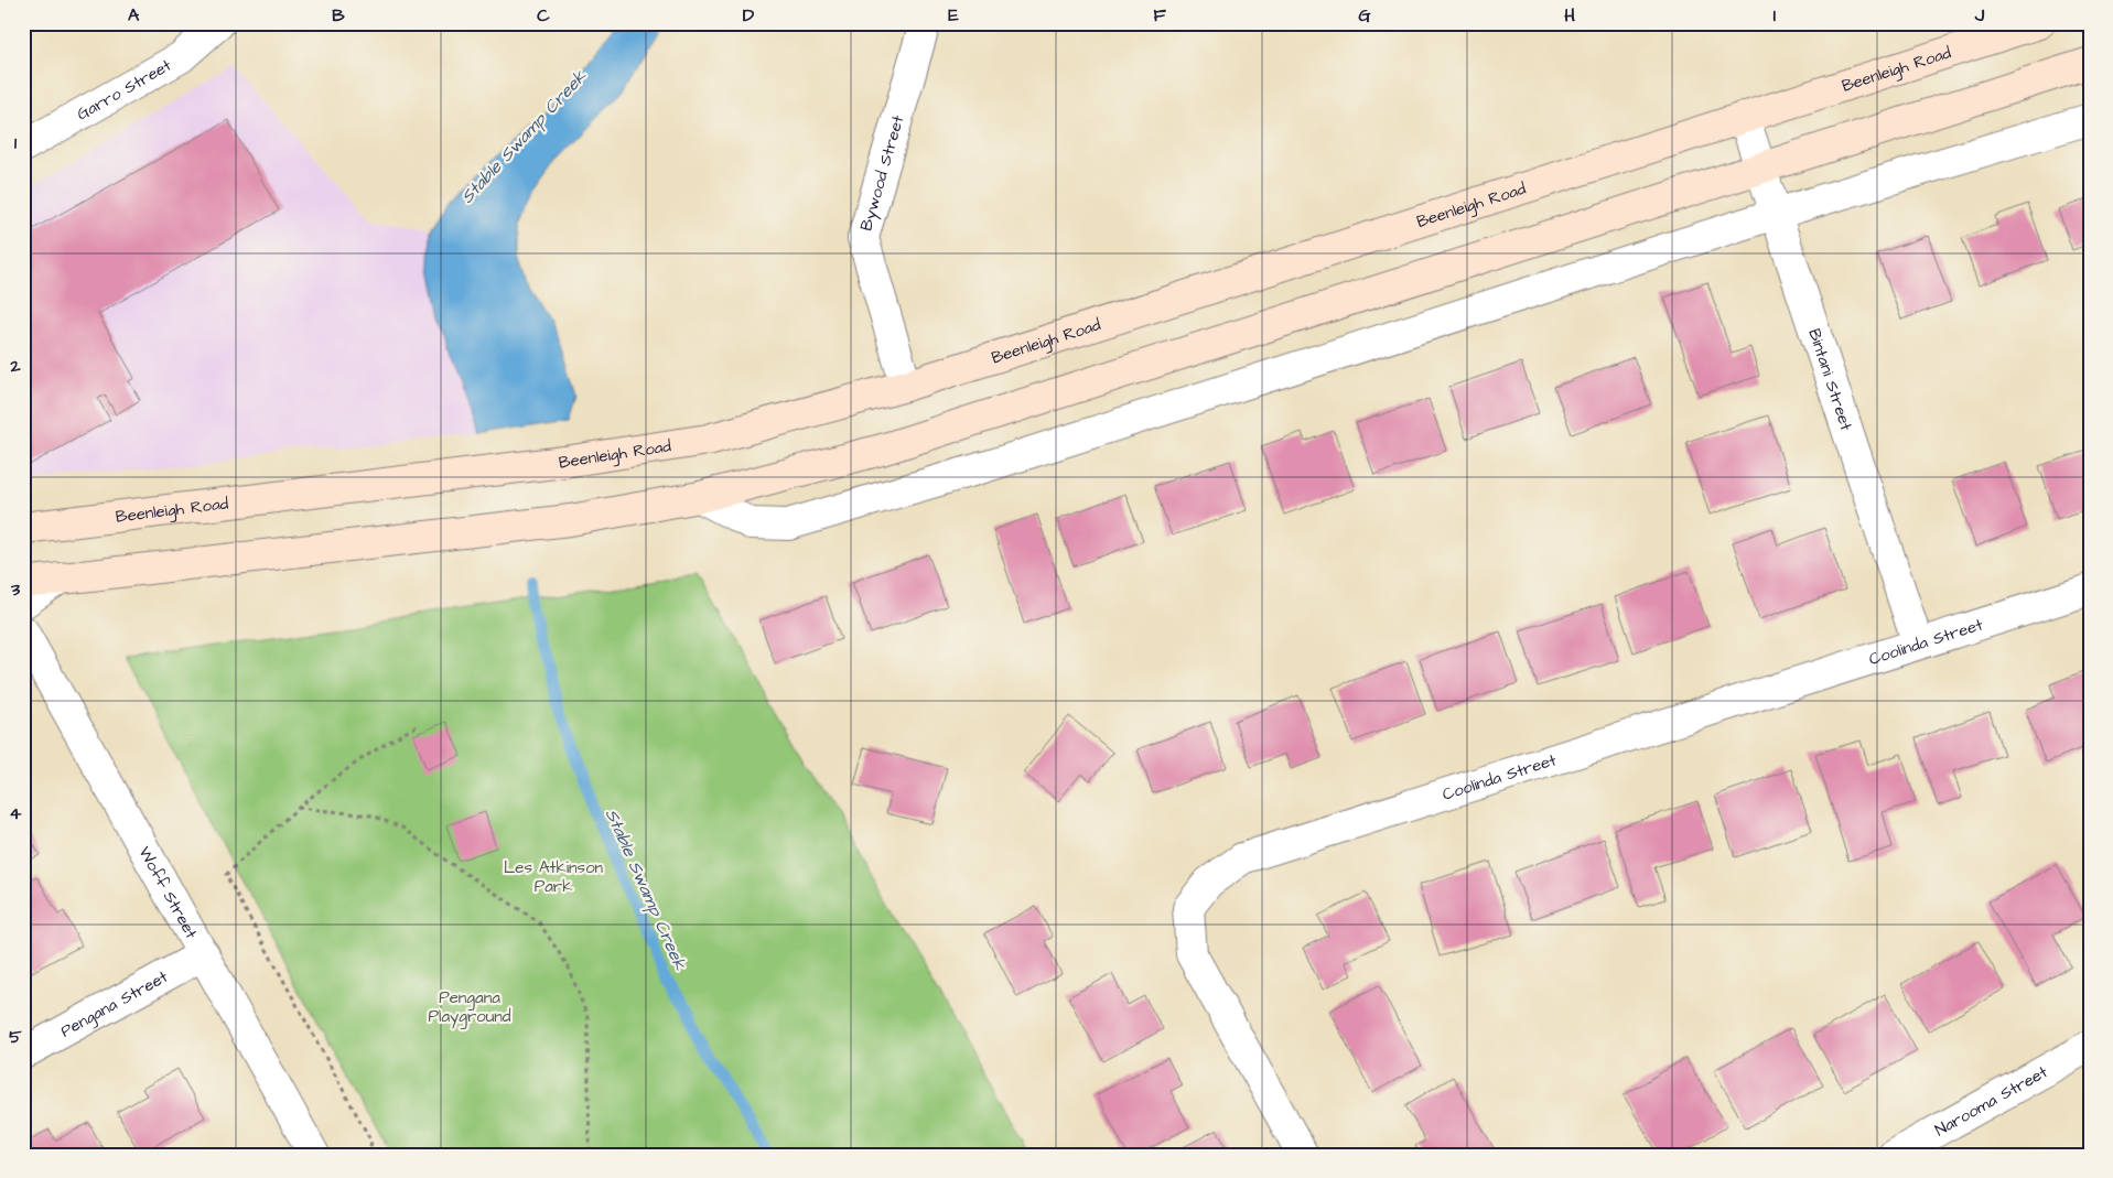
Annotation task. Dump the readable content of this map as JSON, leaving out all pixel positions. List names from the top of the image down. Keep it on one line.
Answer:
{"streets":{"main road":["Beenleigh Road"],"street":["Garro Street","Bywood Street","Bintani Street","Coolinda Street","Woff Street","Pengana Street","Narooma Street"]},"crossings":[["Beenleigh Road","Bywood Street"],["Beenleigh Road","Bintani Street"],["Bintani Street","Coolinda Street"],["Woff Street","Pengana Street"]],"water":["Stable Swamp Creek"],"parks":["Les Atkinson Park","Pengana Playground"],"grid":{"columns":["A","B","C","D","E","F","G","H","I","J"],"rows":["1","2","3","4","5"]}}
